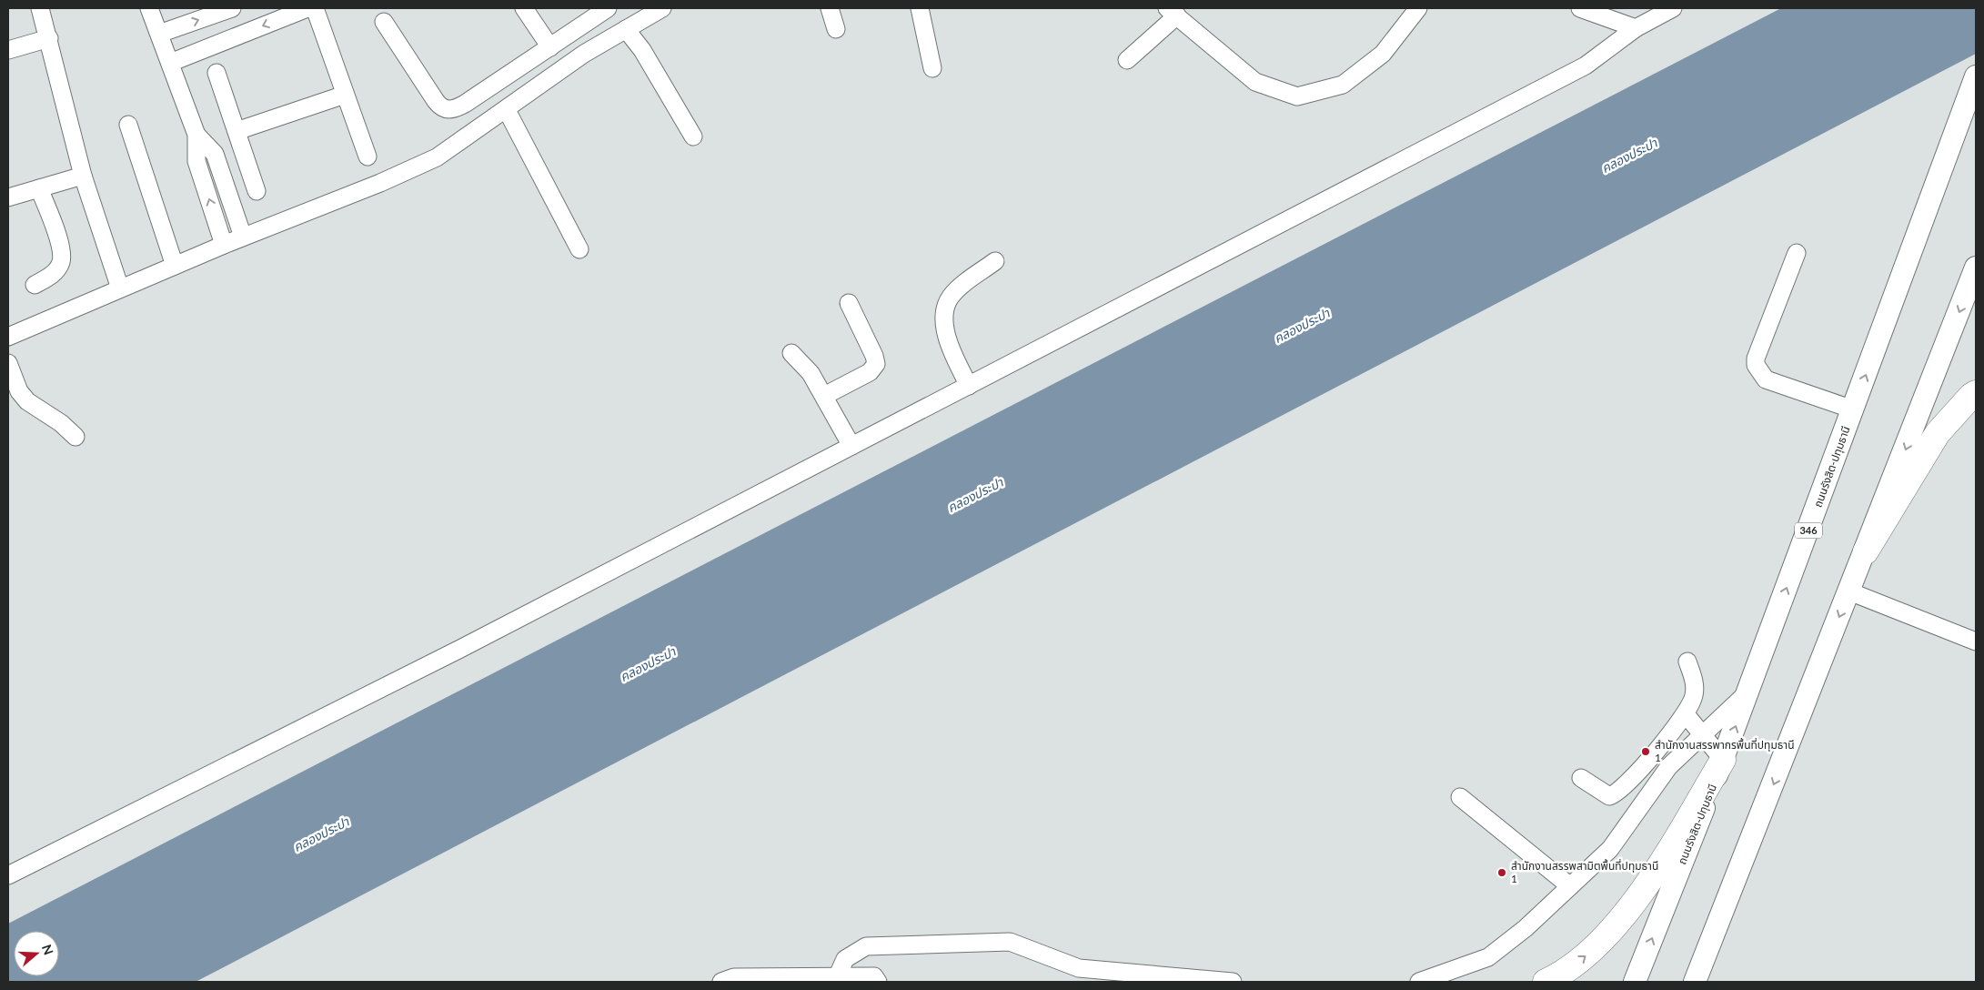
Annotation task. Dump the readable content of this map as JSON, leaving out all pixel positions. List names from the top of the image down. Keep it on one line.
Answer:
{"streets":{"main road":["ถนนรังสิต-ปทุมธานี","346"]},"water":["คลองประปา"],"places":["สำนักงานสรรพากรพื้นที่ปทุมธานี 1","สำนักงานสรรพสามิตพื้นที่ปทุมธานี 1"],"north":"right"}
